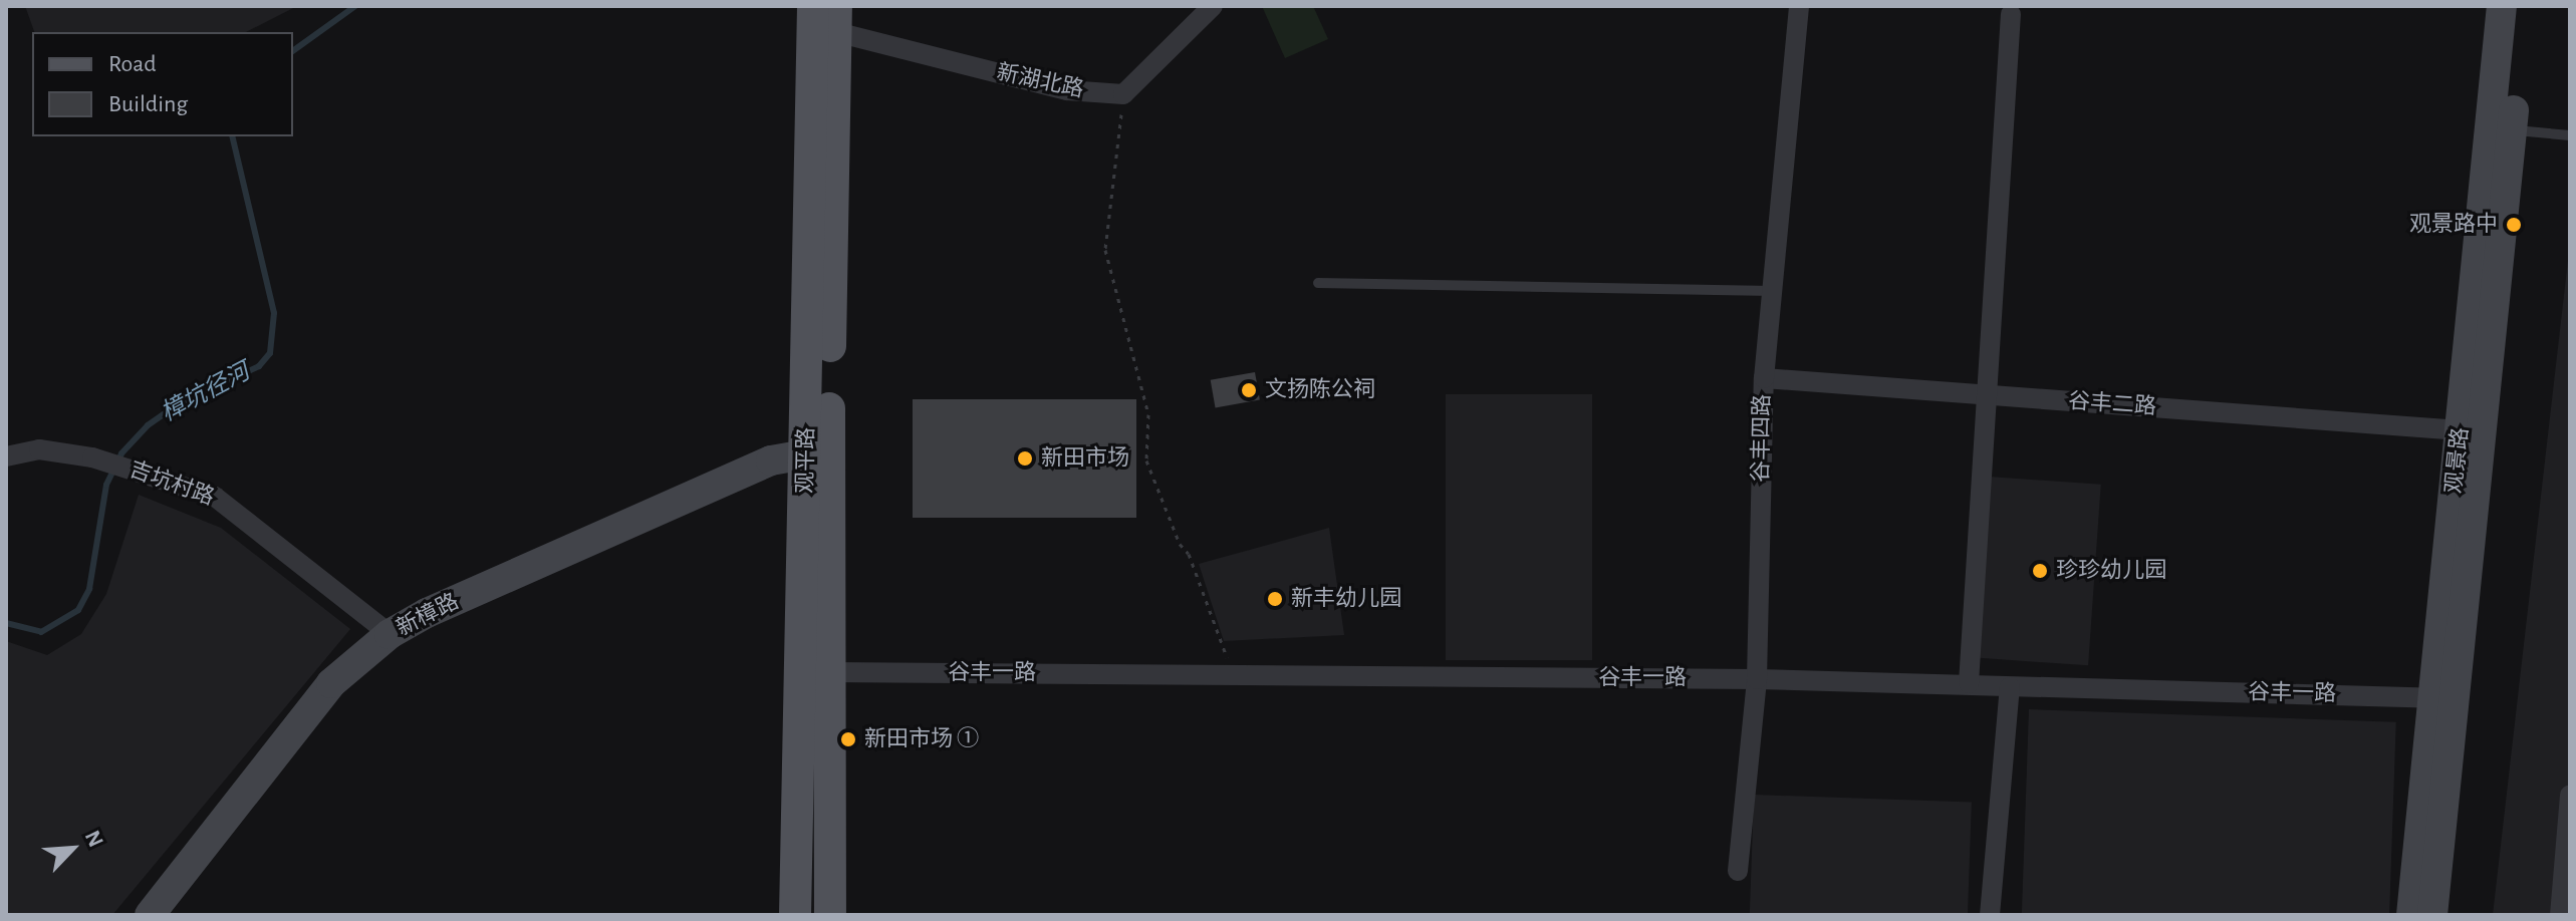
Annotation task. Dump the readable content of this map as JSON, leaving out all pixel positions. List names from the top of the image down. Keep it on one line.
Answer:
{"streets":{"main road":["观平路"],"street":["新湖北路","谷丰二路","谷丰四路","观景路","吉坑村路","新樟路","谷丰一路"]},"crossings":[["新湖北路","观平路"],["谷丰二路","谷丰四路"],["谷丰二路","观景路"],["谷丰四路","谷丰一路"],["观平路","新樟路"],["观平路","谷丰一路"],["观景路","谷丰一路"],["吉坑村路","新樟路"]],"water":["樟坑径河"],"places":["观景路中","文扬陈公祠","新田市场","珍珍幼儿园","新丰幼儿园","新田市场 ①"],"legend":["Road","Building"],"north":"top right"}
